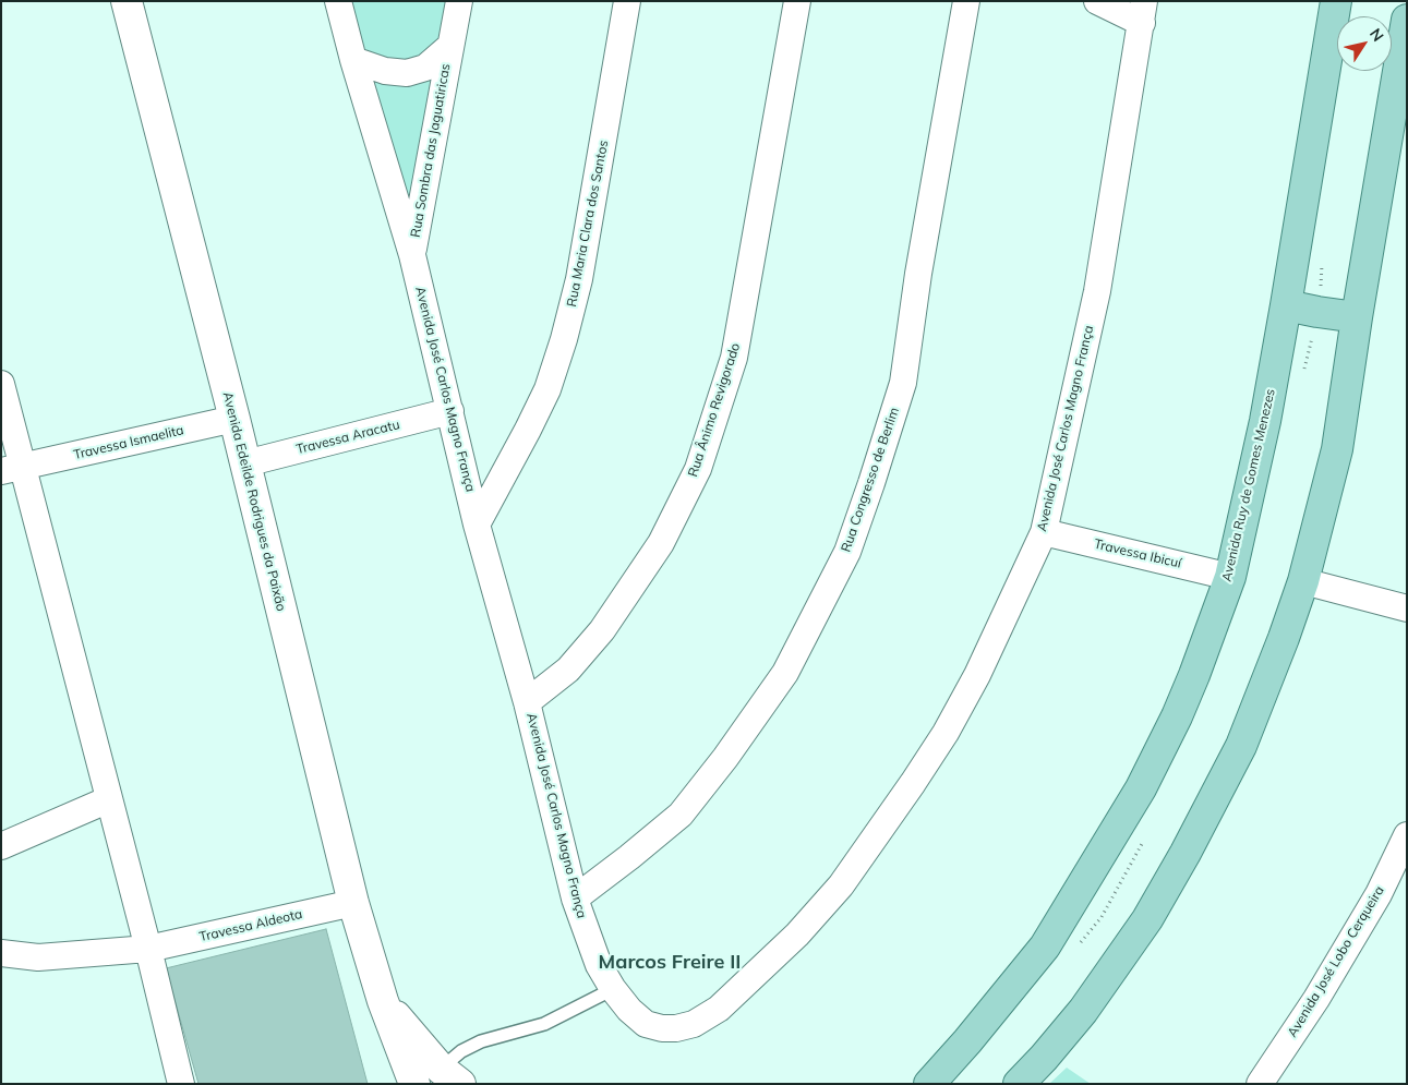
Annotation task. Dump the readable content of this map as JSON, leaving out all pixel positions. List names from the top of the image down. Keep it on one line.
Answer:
{"streets":{"main road":["Avenida Ruy de Gomes Menezes"],"street":["Rua Sombra das Jaguatiricas","Rua Maria Clara dos Santos","Avenida José Carlos Magno França","Rua Ânimo Revigorado","Travessa Aracatu","Travessa Ismaelita","Rua Congresso de Berlim","Avenida Edeilde Rodrigues da Paixão","Travessa Ibicuí","Travessa Aldeota","Avenida José Lobo Cerqueira"]},"crossings":[["Rua Sombra das Jaguatiricas","Avenida José Carlos Magno França"],["Rua Maria Clara dos Santos","Avenida José Carlos Magno França"],["Avenida José Carlos Magno França","Rua Ânimo Revigorado"],["Avenida José Carlos Magno França","Travessa Aracatu"],["Avenida José Carlos Magno França","Rua Congresso de Berlim"],["Avenida José Carlos Magno França","Travessa Ibicuí"],["Travessa Aracatu","Avenida Edeilde Rodrigues da Paixão"],["Travessa Ismaelita","Avenida Edeilde Rodrigues da Paixão"],["Avenida Ruy de Gomes Menezes","Travessa Ibicuí"],["Avenida Edeilde Rodrigues da Paixão","Travessa Aldeota"]],"districts":["Marcos Freire II"],"north":"top right"}
